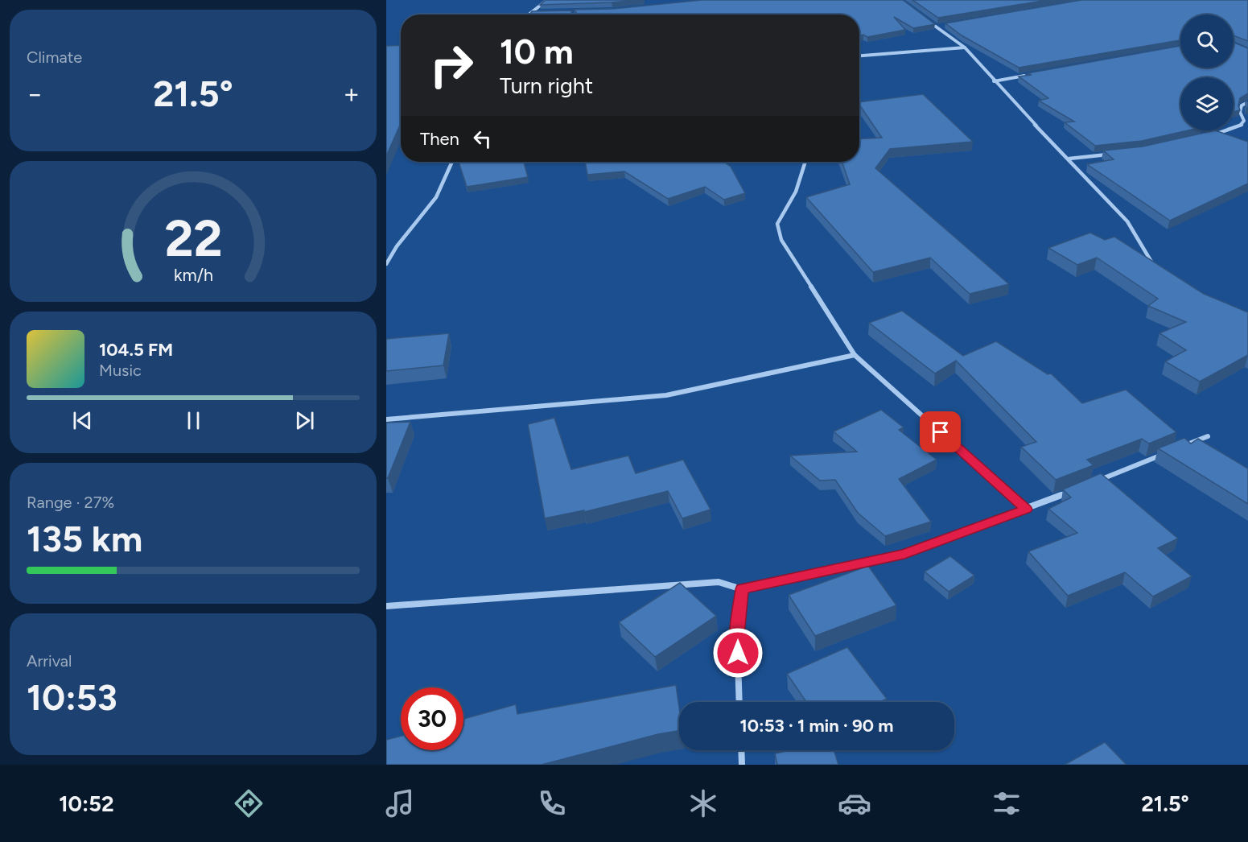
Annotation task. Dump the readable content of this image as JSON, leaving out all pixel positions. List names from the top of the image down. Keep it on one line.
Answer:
{"page":{"tile":["Climate",["Range · 27%","135 km"],["Arrival","10:53"]],"turn":["10 m","Turn right"],"heat":["−","21.5°","+"],"then":"Then","song":["104.5 FM","Music"],"limit":"30","trip":"10:53 · 1 min · 90 m","tabs":["10:52","21.5°"],"gauge":["22","km/h"]}}
